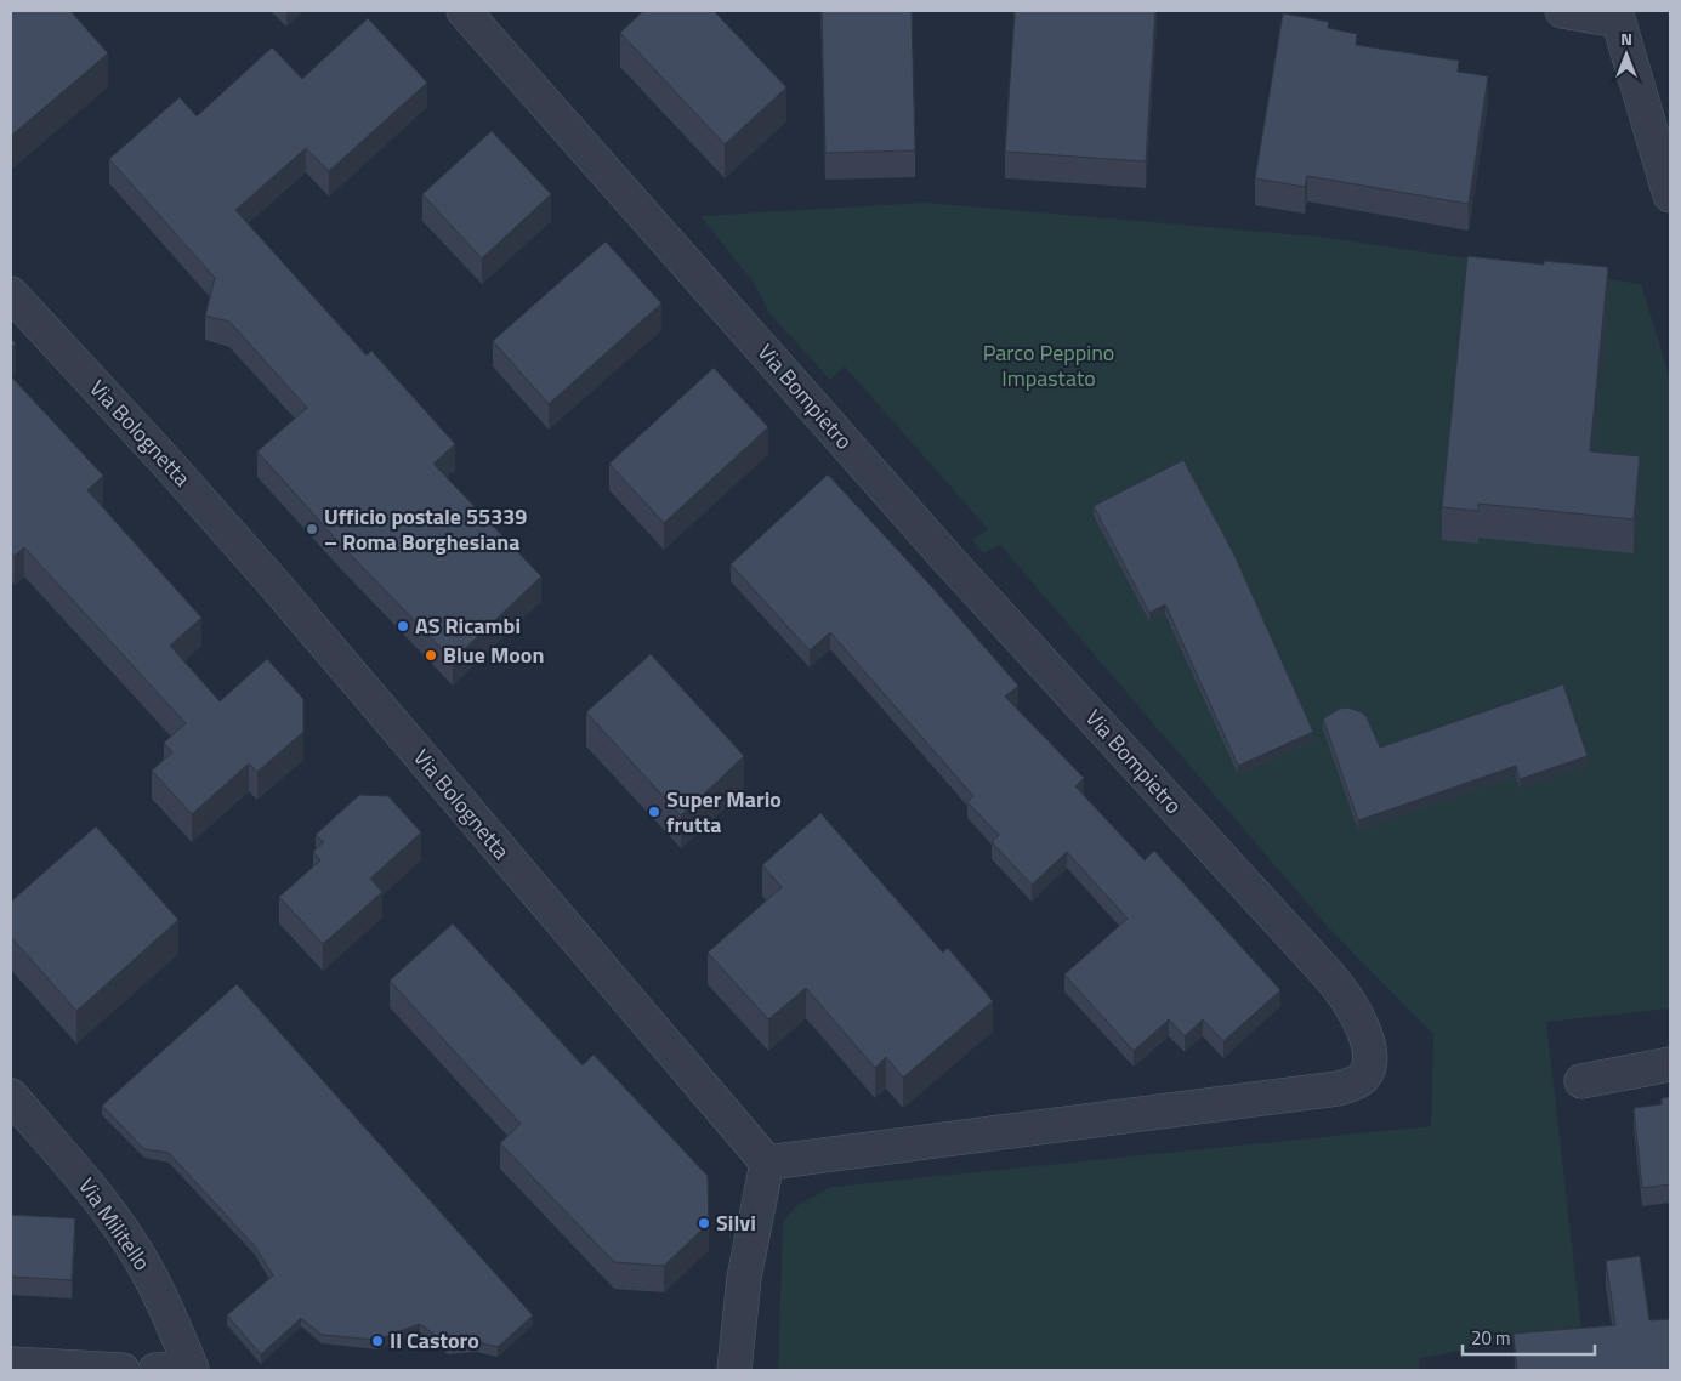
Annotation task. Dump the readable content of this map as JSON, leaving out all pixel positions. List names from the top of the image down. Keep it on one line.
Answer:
{"streets":{"street":["Via Bompietro","Via Bolognetta","Via Militello"]},"crossings":[["Via Bompietro","Via Bolognetta"]],"parks":["Parco Peppino Impastato"],"places":["Ufficio postale 55339 – Roma Borghesiana","AS Ricambi","Blue Moon","Super Mario frutta","Silvi","Il Castoro"],"scale_bar":"20 m","north":"top"}
